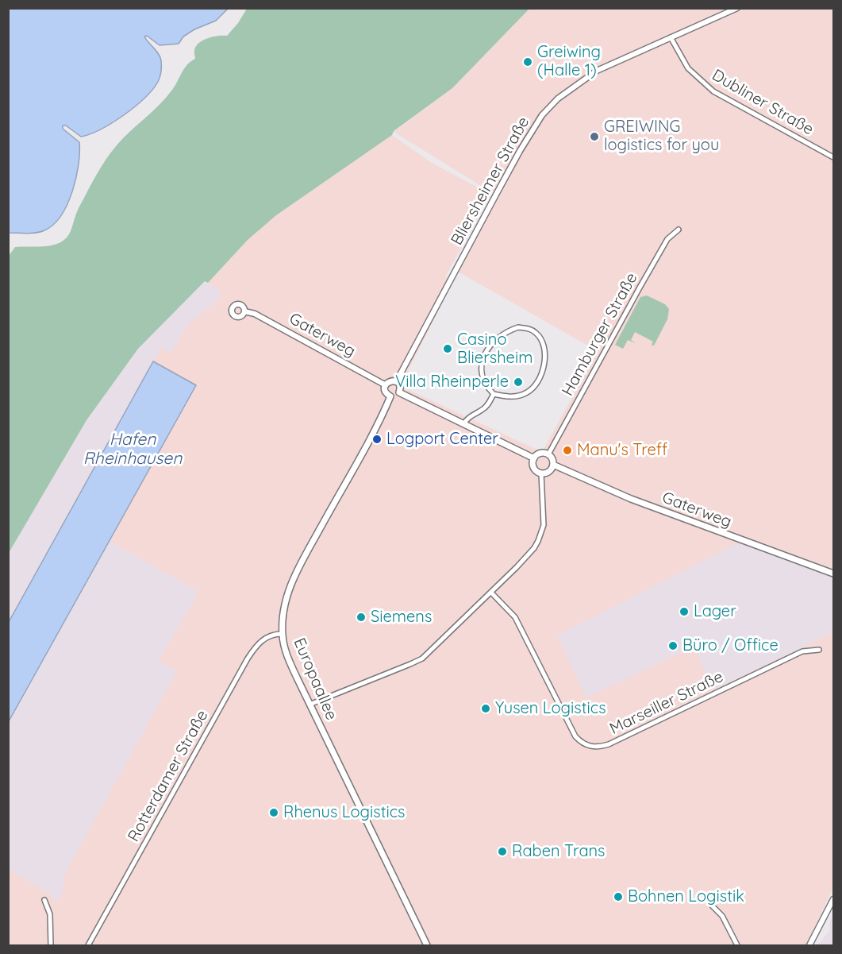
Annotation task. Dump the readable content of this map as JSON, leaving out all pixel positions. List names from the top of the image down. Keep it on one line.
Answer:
{"streets":{"main road":["Gaterweg","Europaallee"],"street":["Dubliner Straße","Bliersheimer Straße","Hamburger Straße","Marseiller Straße","Rotterdamer Straße"]},"crossings":[["Dubliner Straße","Bliersheimer Straße"],["Bliersheimer Straße","Gaterweg"],["Bliersheimer Straße","Europaallee"],["Hamburger Straße","Gaterweg"],["Gaterweg","Europaallee"],["Europaallee","Rotterdamer Straße"]],"water":["Hafen Rheinhausen"],"places":["Greiwing (Halle 1)","GREIWING logistics for you","Casino Bliersheim","Villa Rheinperle","Logport Center","Manu's Treff","Lager","Siemens","Büro / Office","Yusen Logistics","Rhenus Logistics","Raben Trans","Bohnen Logistik"]}
